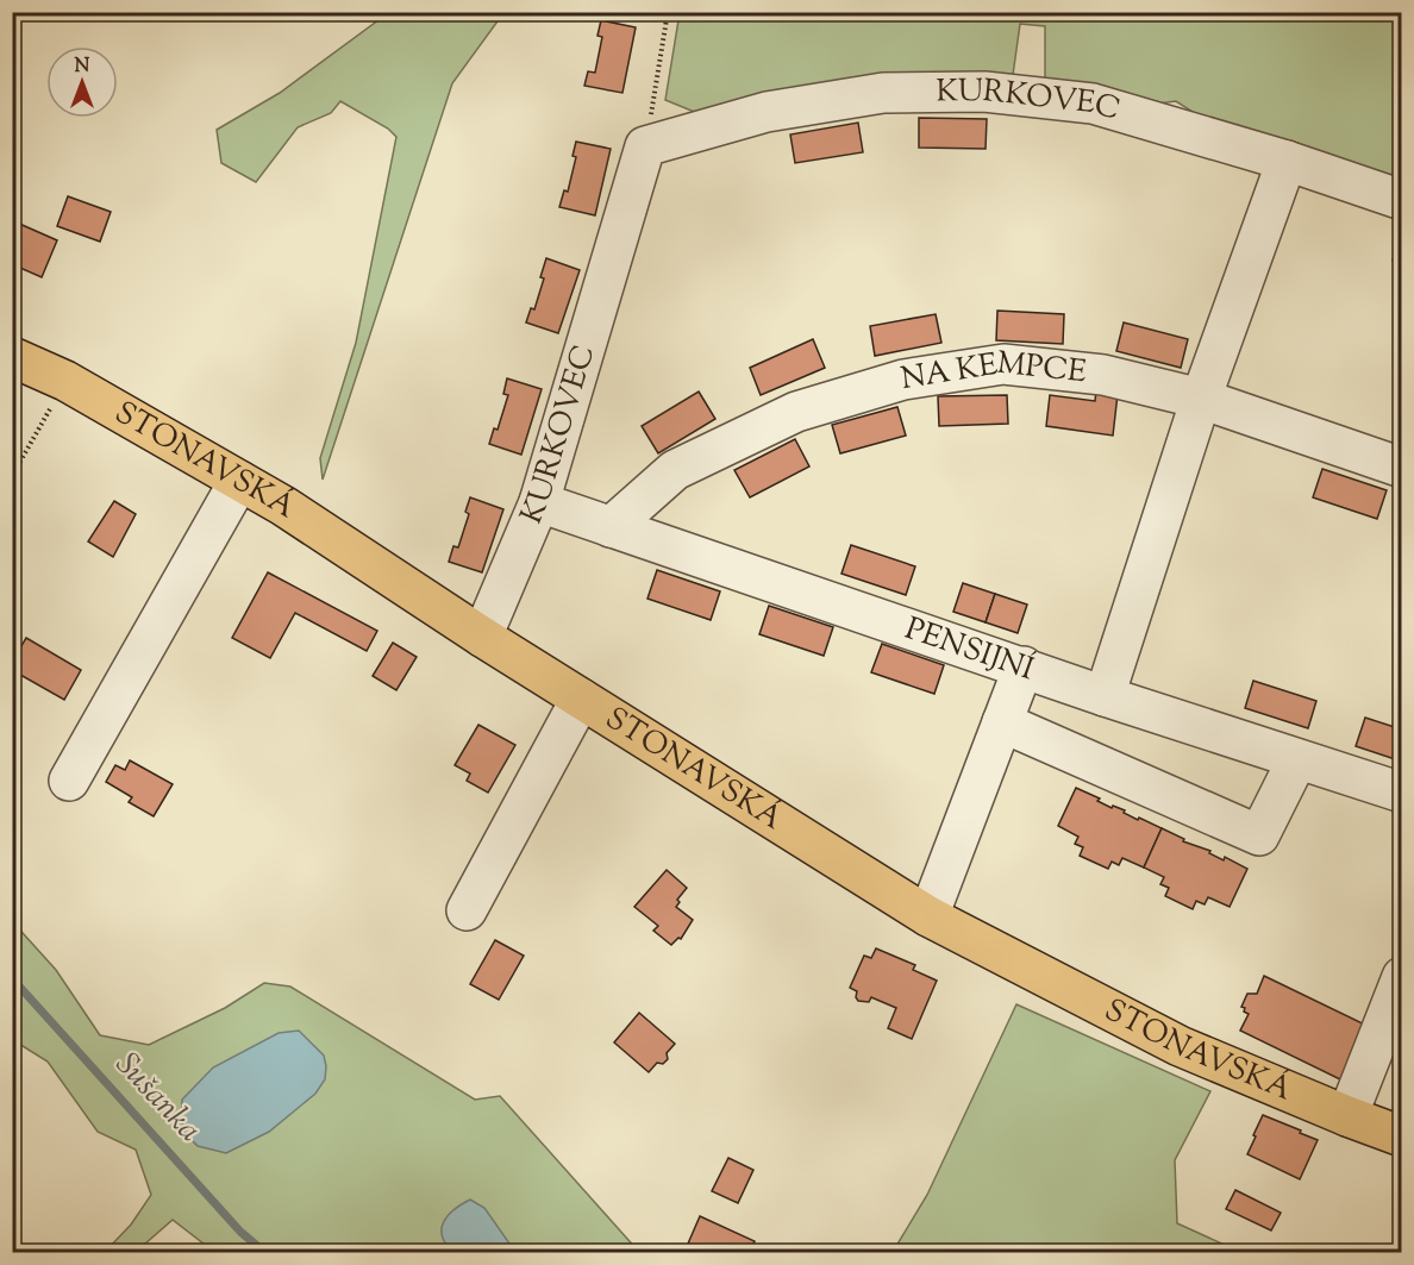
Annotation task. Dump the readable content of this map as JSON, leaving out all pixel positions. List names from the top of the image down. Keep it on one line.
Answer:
{"streets":{"main road":["STONAVSKÁ"],"street":["KURKOVEC","NA KEMPCE","PENSIJNÍ"]},"crossings":[["KURKOVEC","STONAVSKÁ"],["KURKOVEC","PENSIJNÍ"],["NA KEMPCE","PENSIJNÍ"]],"water":["Sušanka"],"north":"top"}
